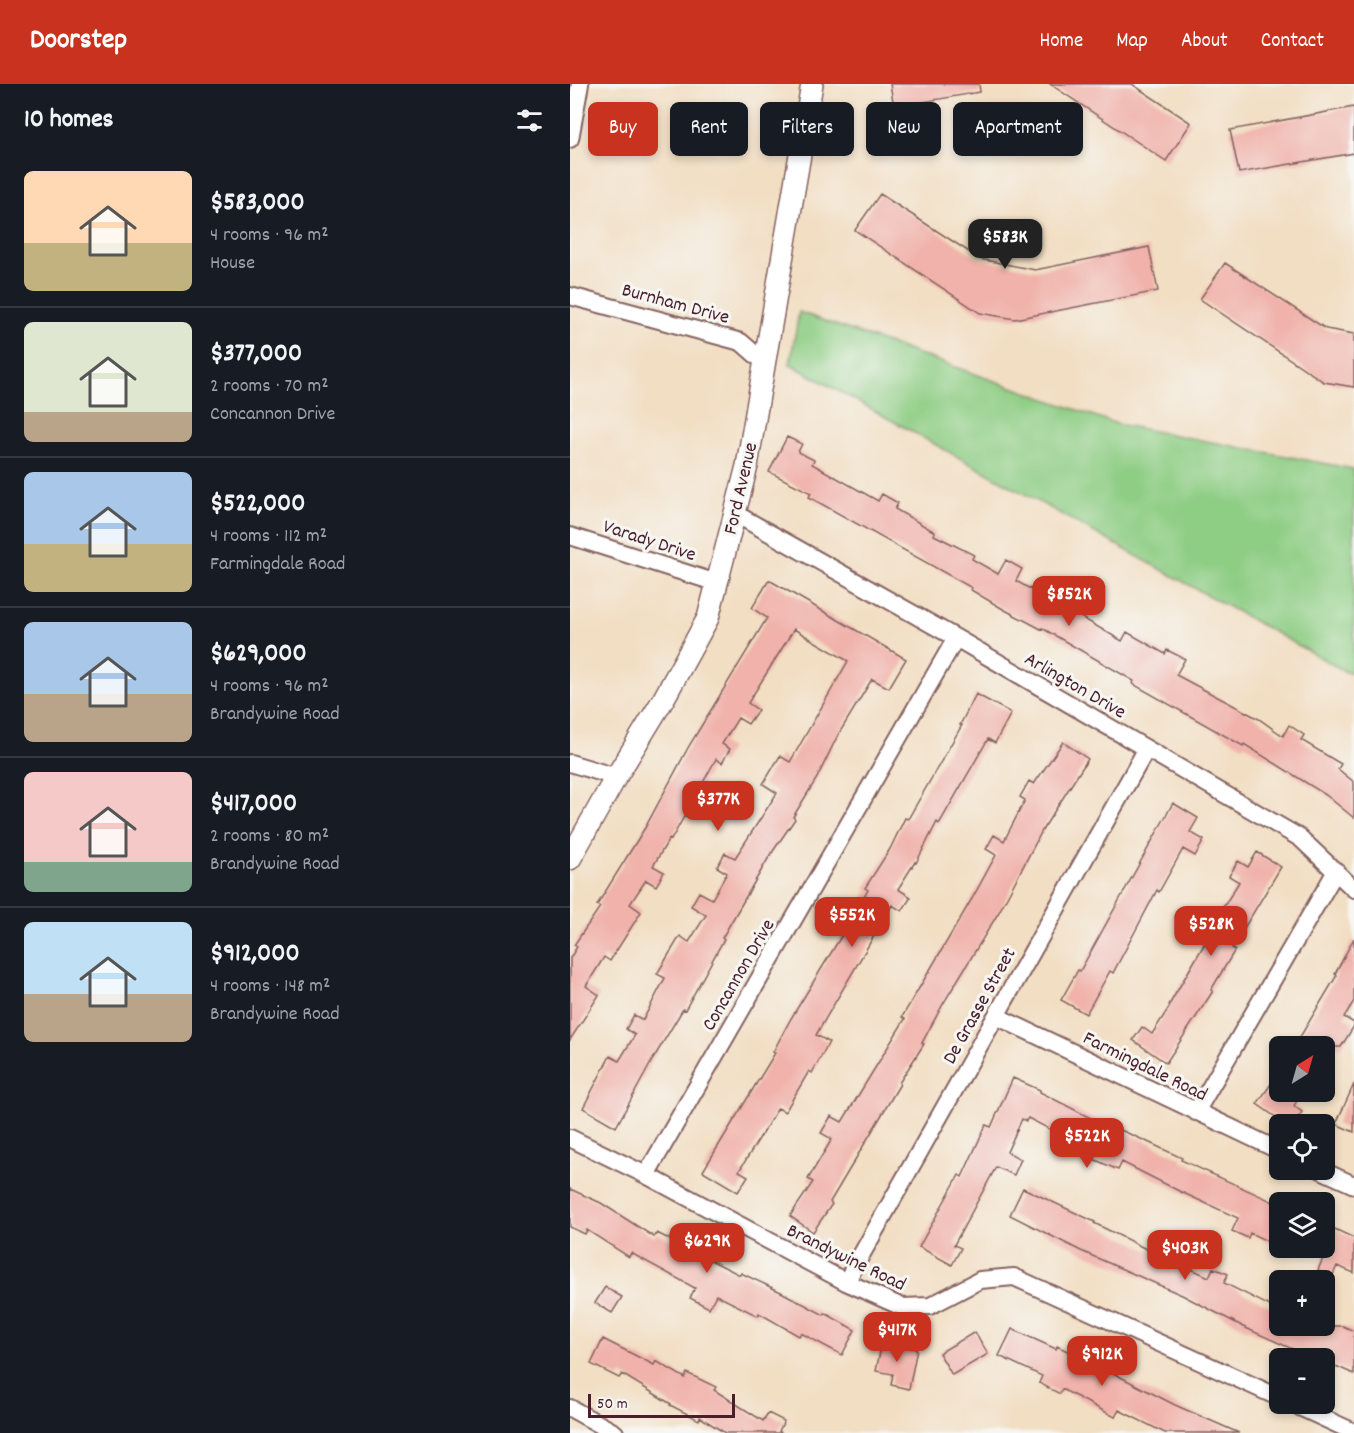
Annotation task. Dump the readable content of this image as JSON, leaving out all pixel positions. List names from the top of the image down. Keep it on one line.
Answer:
{"streets":{"street":["Burnham Drive","Ford Avenue","Varady Drive","Arlington Drive","Concannon Drive","De Grasse Street","Farmingdale Road","Brandywine Road"]},"crossings":[["Burnham Drive","Ford Avenue"],["Ford Avenue","Varady Drive"],["Ford Avenue","Arlington Drive"],["Arlington Drive","Concannon Drive"],["Arlington Drive","De Grasse Street"],["Concannon Drive","Brandywine Road"],["De Grasse Street","Farmingdale Road"],["De Grasse Street","Brandywine Road"]],"scale_bar":"50 m","north":"top right","page":{"header":"Doorstep","nav":["Home","Map","About","Contact"],"heading":"10 homes","chip":["Buy","Rent","Filters","New","Apartment"],"list":[{"name":"$583,000","note":"4 rooms · 96 m² · House"},{"name":"$377,000","note":"2 rooms · 70 m² · Concannon Drive"},{"name":"$522,000","note":"4 rooms · 112 m² · Farmingdale Road"},{"name":"$629,000","note":"4 rooms · 96 m² · Brandywine Road"},{"name":"$417,000","note":"2 rooms · 80 m² · Brandywine Road"},{"name":"$912,000","note":"4 rooms · 148 m² · Brandywine Road"}],"price":["$583K","$852K","$377K","$552K","$528K","$522K","$629K","$403K","$417K","$912K"],"map_buttons":["+","−"],"scale":"50 m"}}
